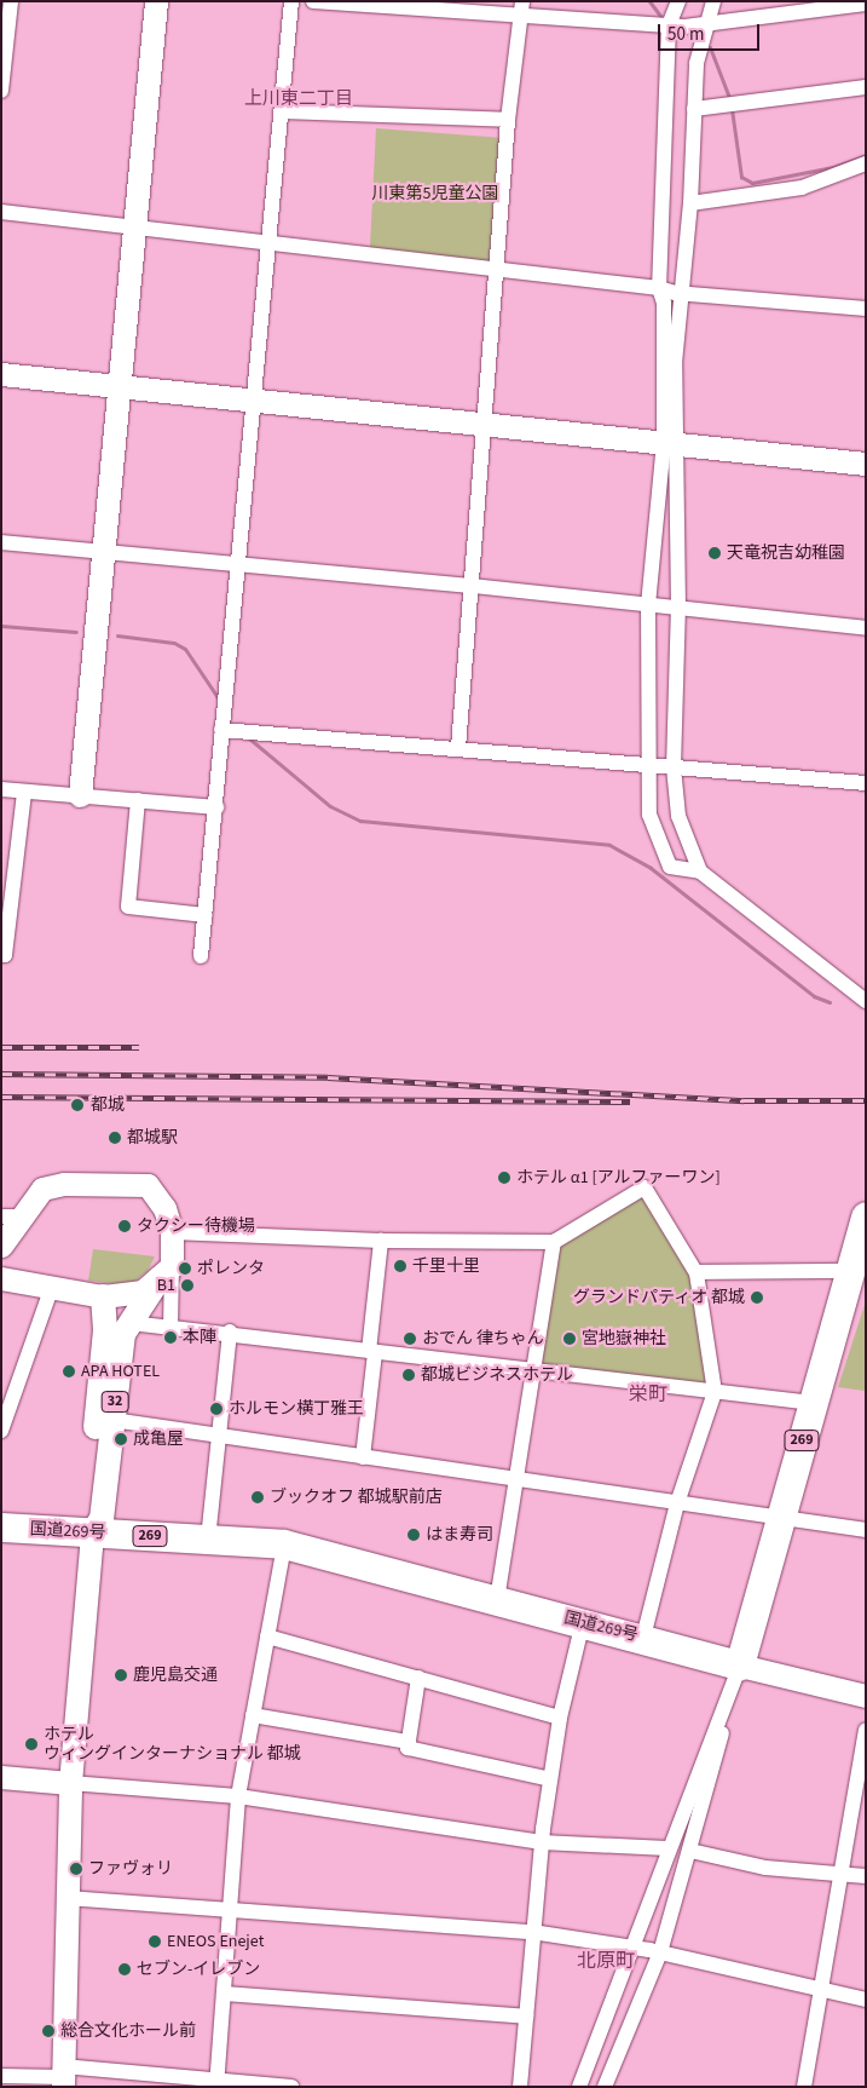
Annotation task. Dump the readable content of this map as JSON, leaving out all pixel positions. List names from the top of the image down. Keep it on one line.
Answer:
{"streets":{"highway":["269","国道269号"],"main road":["32"]},"crossings":[["32","国道269号"],["269","国道269号"]],"districts":["上川東二丁目","栄町","北原町"],"parks":["川東第5児童公園"],"places":["天竜祝吉幼稚園","都城","都城駅","ホテル α1 [アルファーワン]","タクシー待機場","千里十里","ポレンタ","B1","グランドパティオ 都城","本陣","おでん 律ちゃん","宮地嶽神社","APA HOTEL","都城ビジネスホテル","ホルモン横丁雅王","成亀屋","ブックオフ 都城駅前店","はま寿司","鹿児島交通","ホテル ウィングインターナショナル 都城","ファヴォリ","ENEOS Enejet","セブン-イレブン","総合文化ホール前"],"scale_bar":"50 m"}
